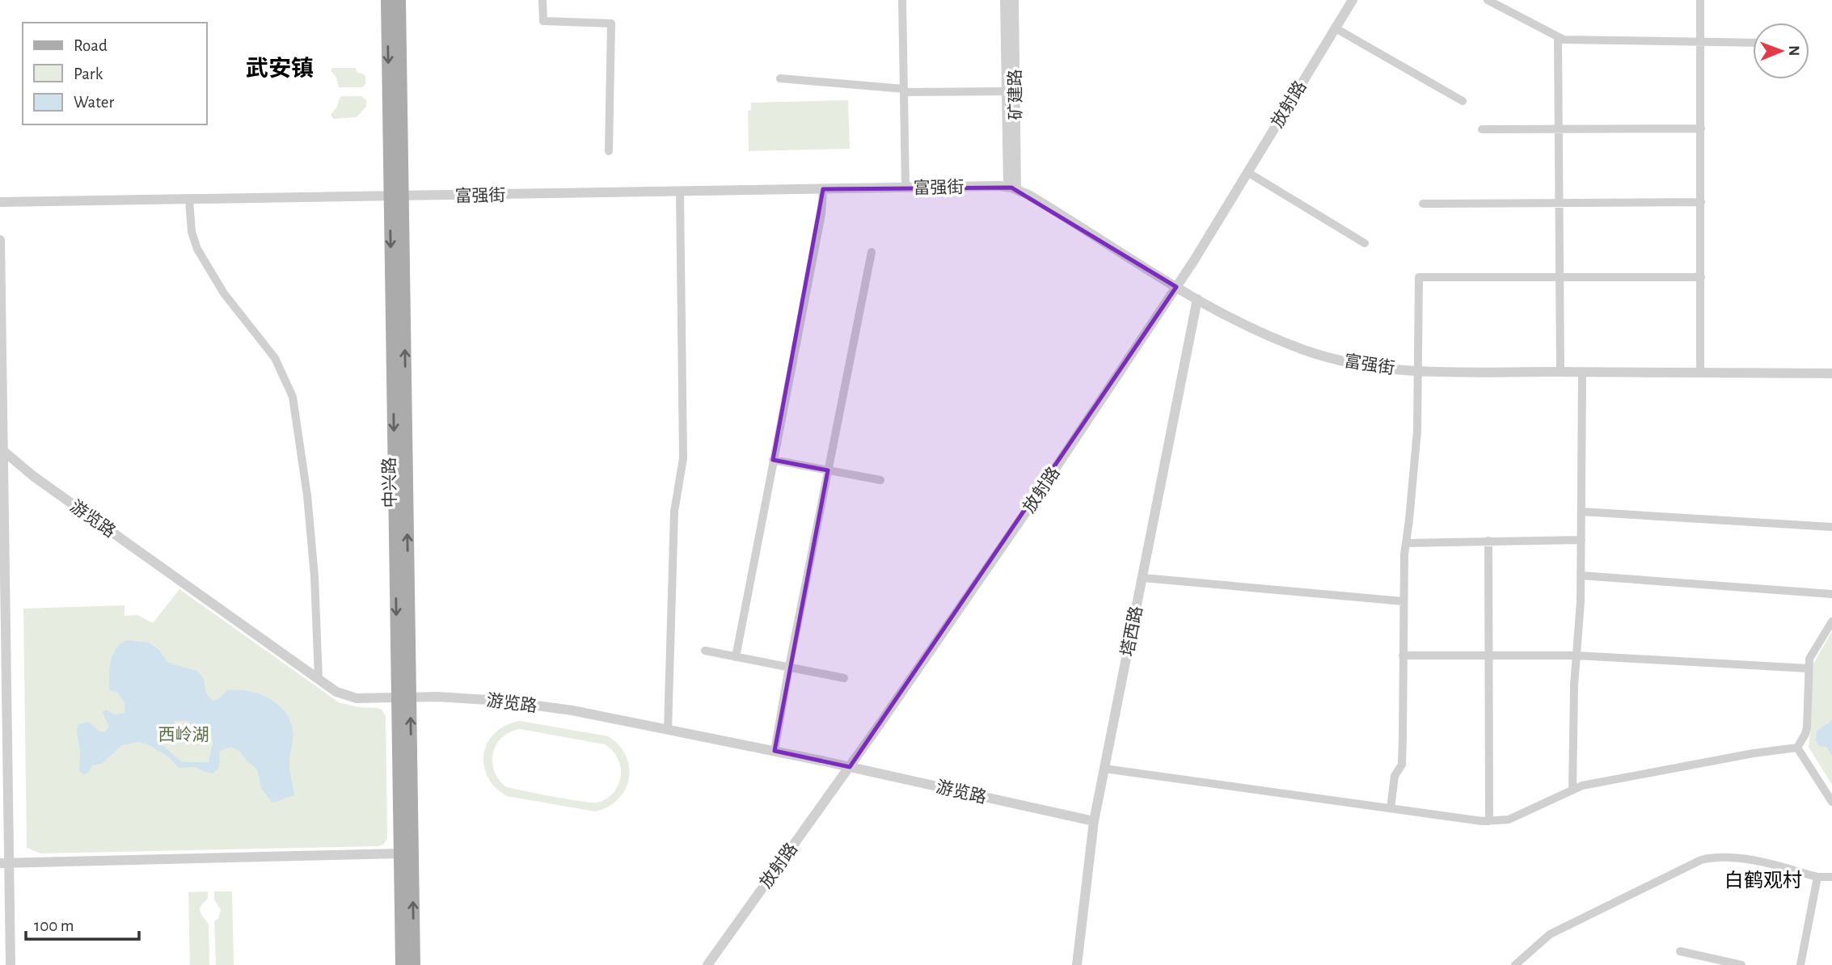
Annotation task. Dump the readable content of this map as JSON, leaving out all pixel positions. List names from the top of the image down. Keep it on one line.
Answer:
{"streets":{"main road":["中兴路"],"street":["矿建路","放射路","富强街","游览路","塔西路"]},"crossings":[["矿建路","富强街"],["放射路","富强街"],["放射路","游览路"],["富强街","中兴路"],["富强街","塔西路"],["中兴路","游览路"],["游览路","塔西路"]],"districts":["武安镇","白鹤观村"],"parks":["西岭湖"],"legend":["Road","Park","Water"],"scale_bar":"100 m","north":"right"}
